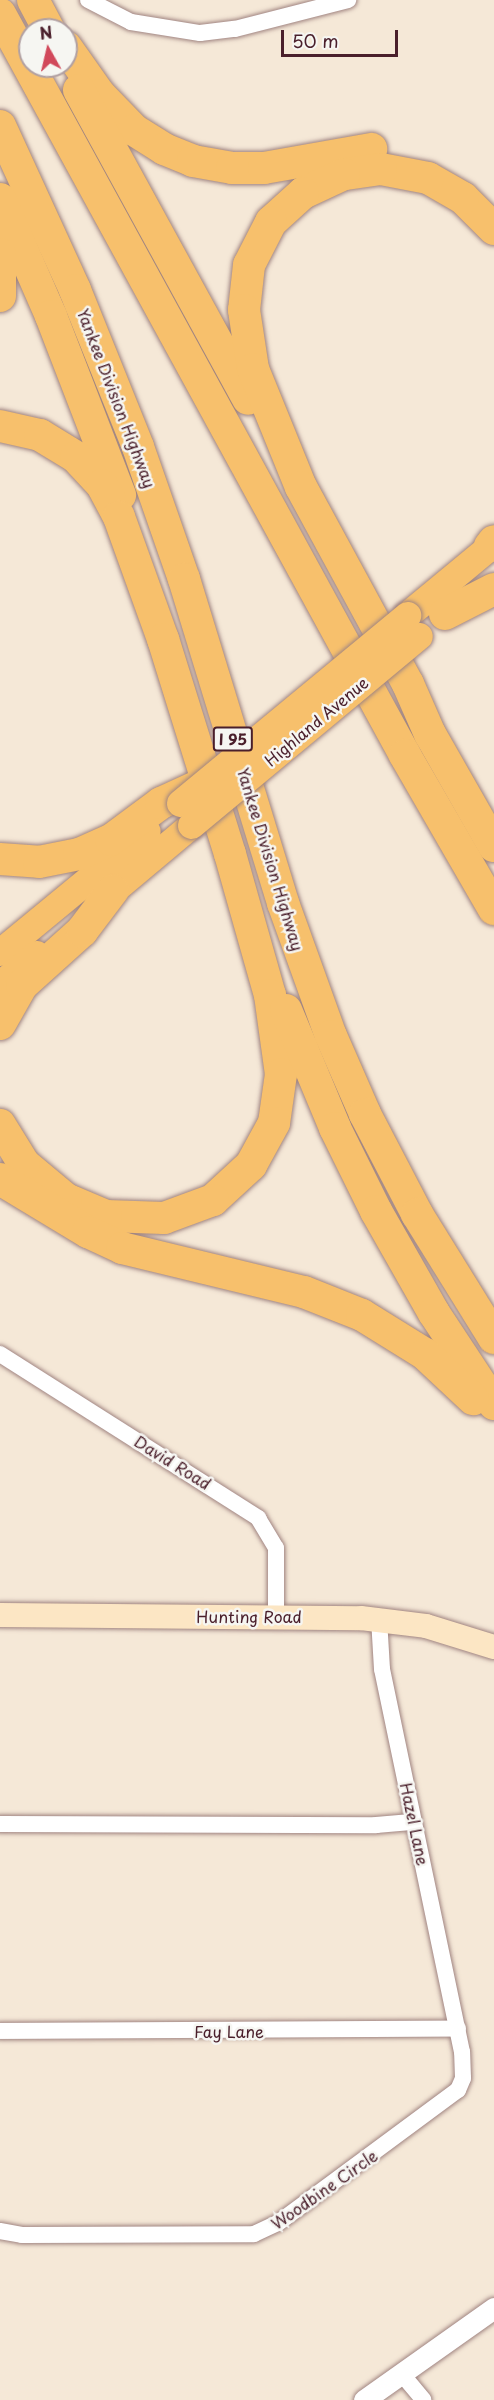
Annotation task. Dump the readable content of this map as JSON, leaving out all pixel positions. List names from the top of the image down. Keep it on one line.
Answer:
{"streets":{"highway":["Yankee Division Highway","I 95"],"main road":["Highland Avenue","Hunting Road"],"street":["David Road","Hazel Lane","Fay Lane","Woodbine Circle"]},"crossings":[["David Road","Hunting Road"],["Hunting Road","Hazel Lane"],["Hazel Lane","Fay Lane"],["Hazel Lane","Woodbine Circle"],["Fay Lane","Woodbine Circle"]],"scale_bar":"50 m","north":"top"}
